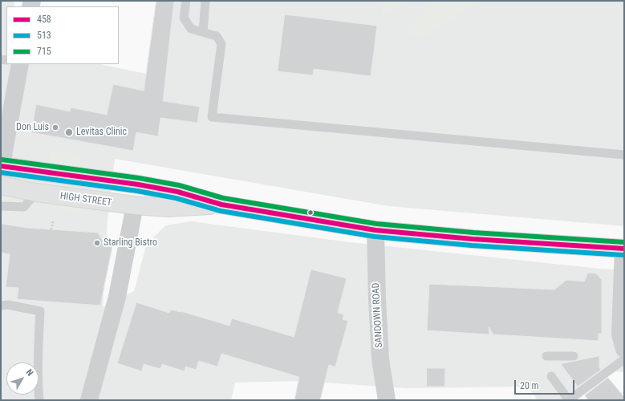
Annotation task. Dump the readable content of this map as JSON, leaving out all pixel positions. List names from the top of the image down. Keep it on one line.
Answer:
{"streets":{"main road":["HIGH STREET"],"street":["SANDOWN ROAD"]},"places":["Don Luis","Levitas Clinic","Starling Bistro"],"lines":["transit line 715","transit line 458","transit line 513"],"legend":["458","513","715"],"scale_bar":"20 m","north":"top right"}
